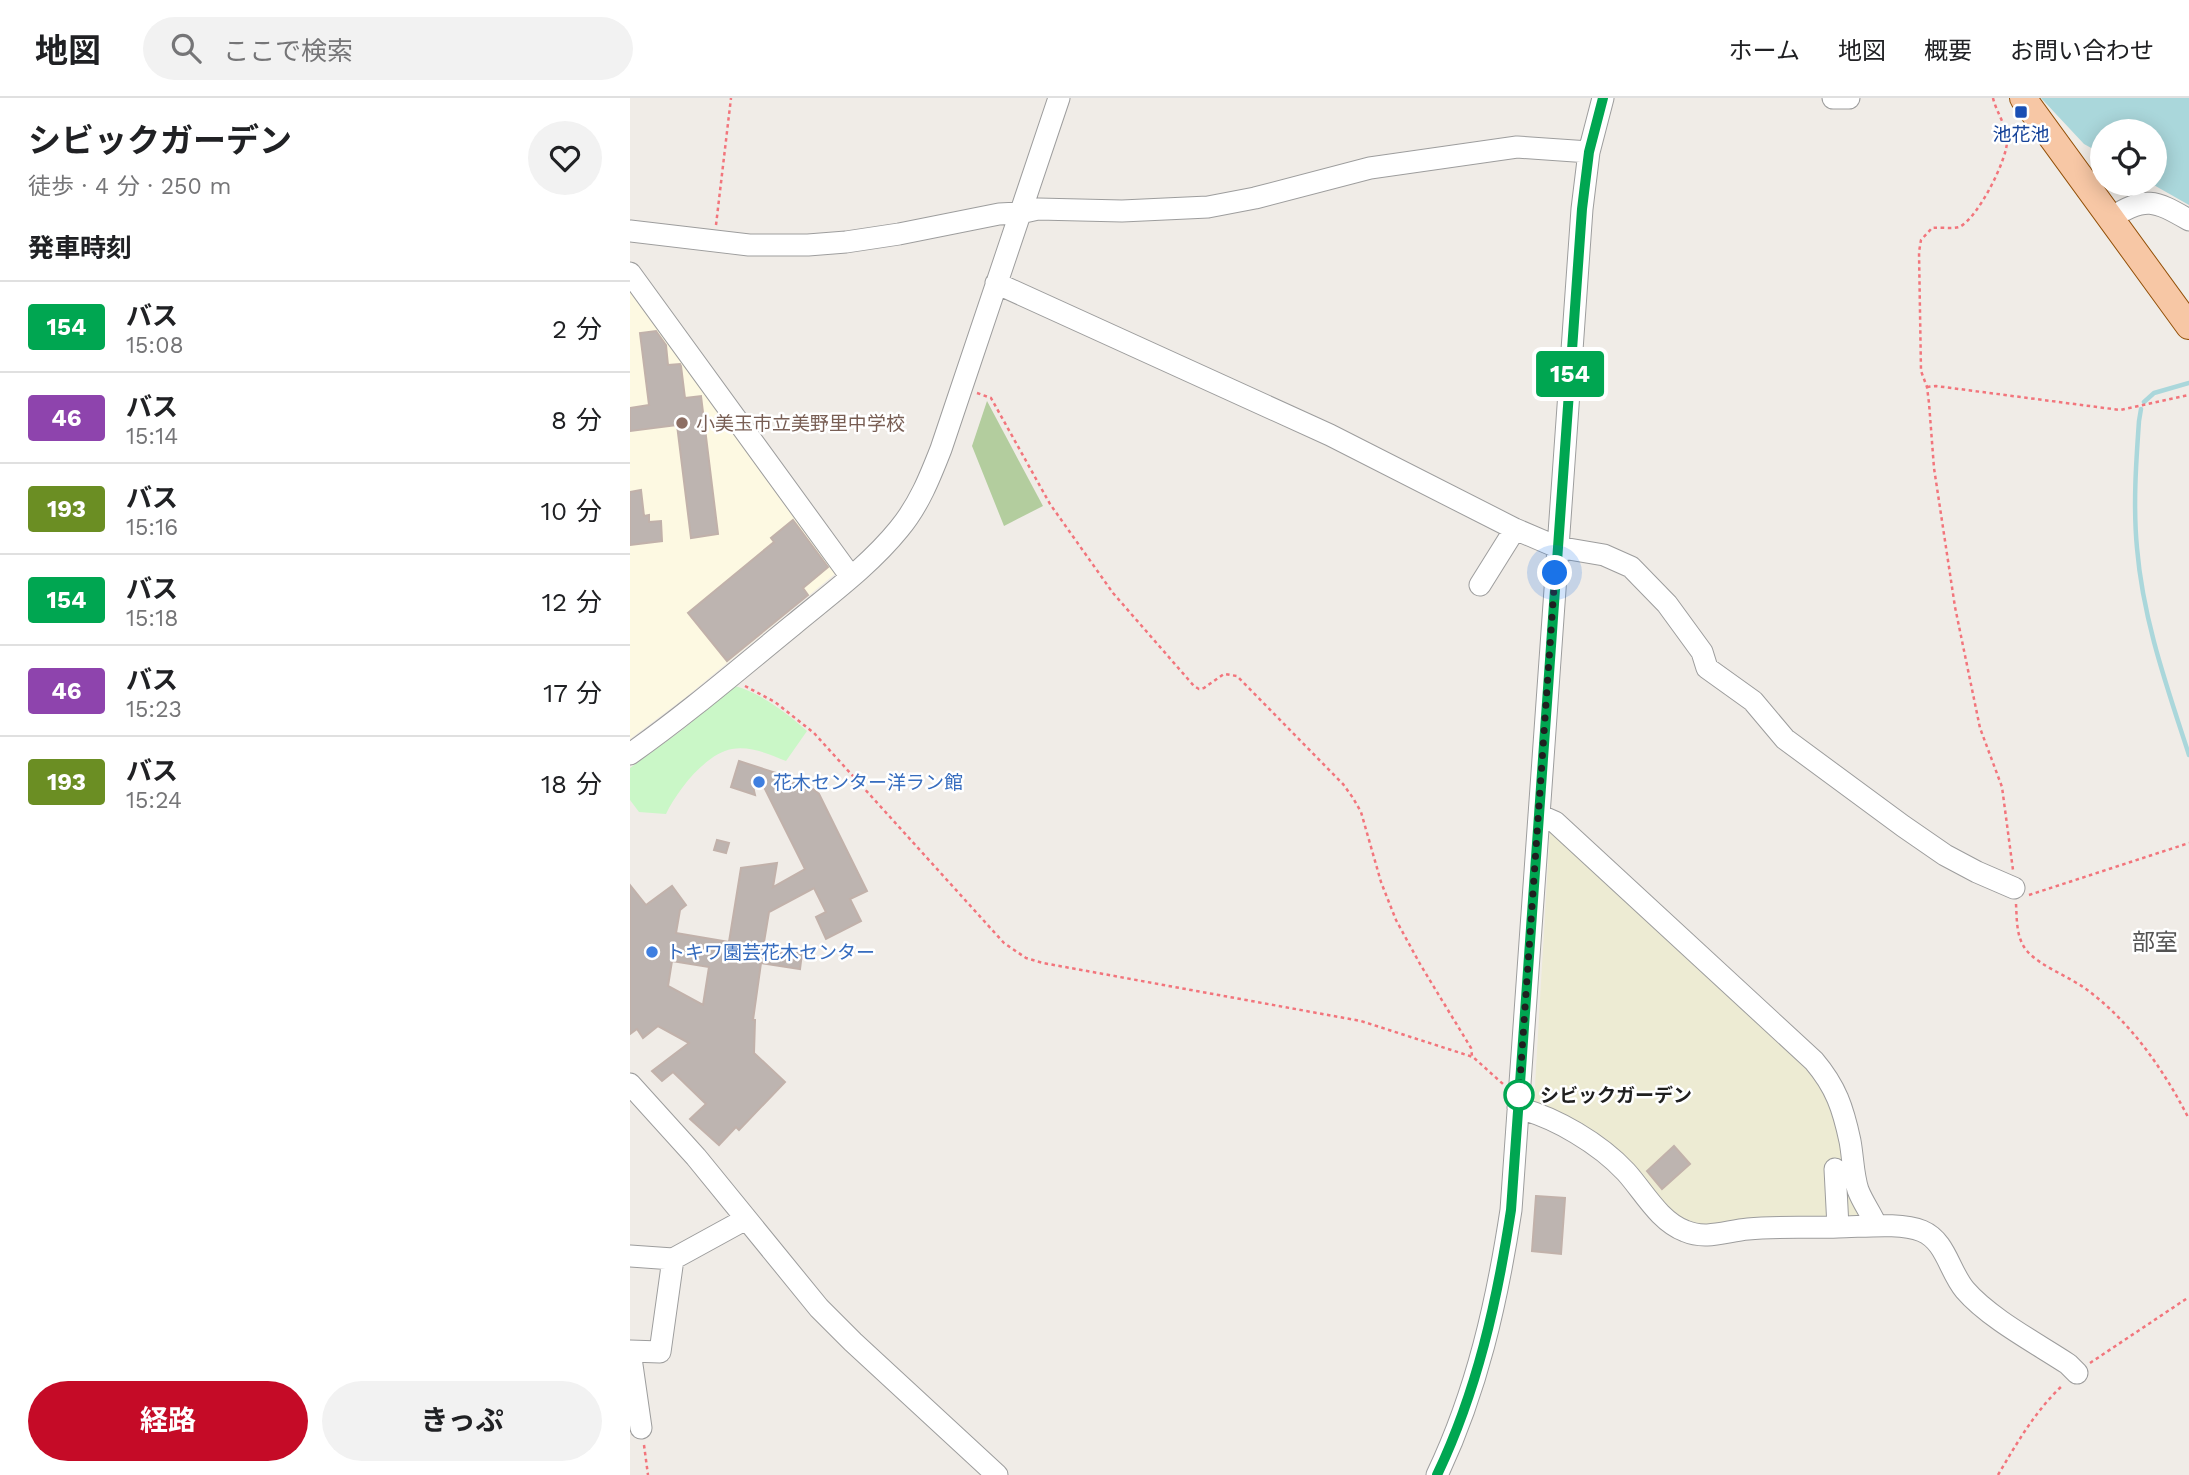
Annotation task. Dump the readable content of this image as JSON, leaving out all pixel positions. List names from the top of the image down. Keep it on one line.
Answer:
{"districts":["部室"],"places":{"transit":["池花池"],"other":["小美玉市立美野里中学校","花木センター洋ラン館","トキワ園芸花木センター","シビックガーデン"]},"lines":["bus line 154"],"page":{"header":"地図","search":"ここで検索","nav":["ホーム","地図","概要","お問い合わせ"],"heading":[["シビックガーデン","徒歩 · 4 分 · 250 m"],"発車時刻"],"on_map":"154","list":[{"mark":"154","name":"バス","note":"15:08","value":"2 分"},{"mark":"46","name":"バス","note":"15:14","value":"8 分"},{"mark":"193","name":"バス","note":"15:16","value":"10 分"},{"mark":"154","name":"バス","note":"15:18","value":"12 分"},{"mark":"46","name":"バス","note":"15:23","value":"17 分"},{"mark":"193","name":"バス","note":"15:24","value":"18 分"}],"buttons":["経路","きっぷ"]}}
